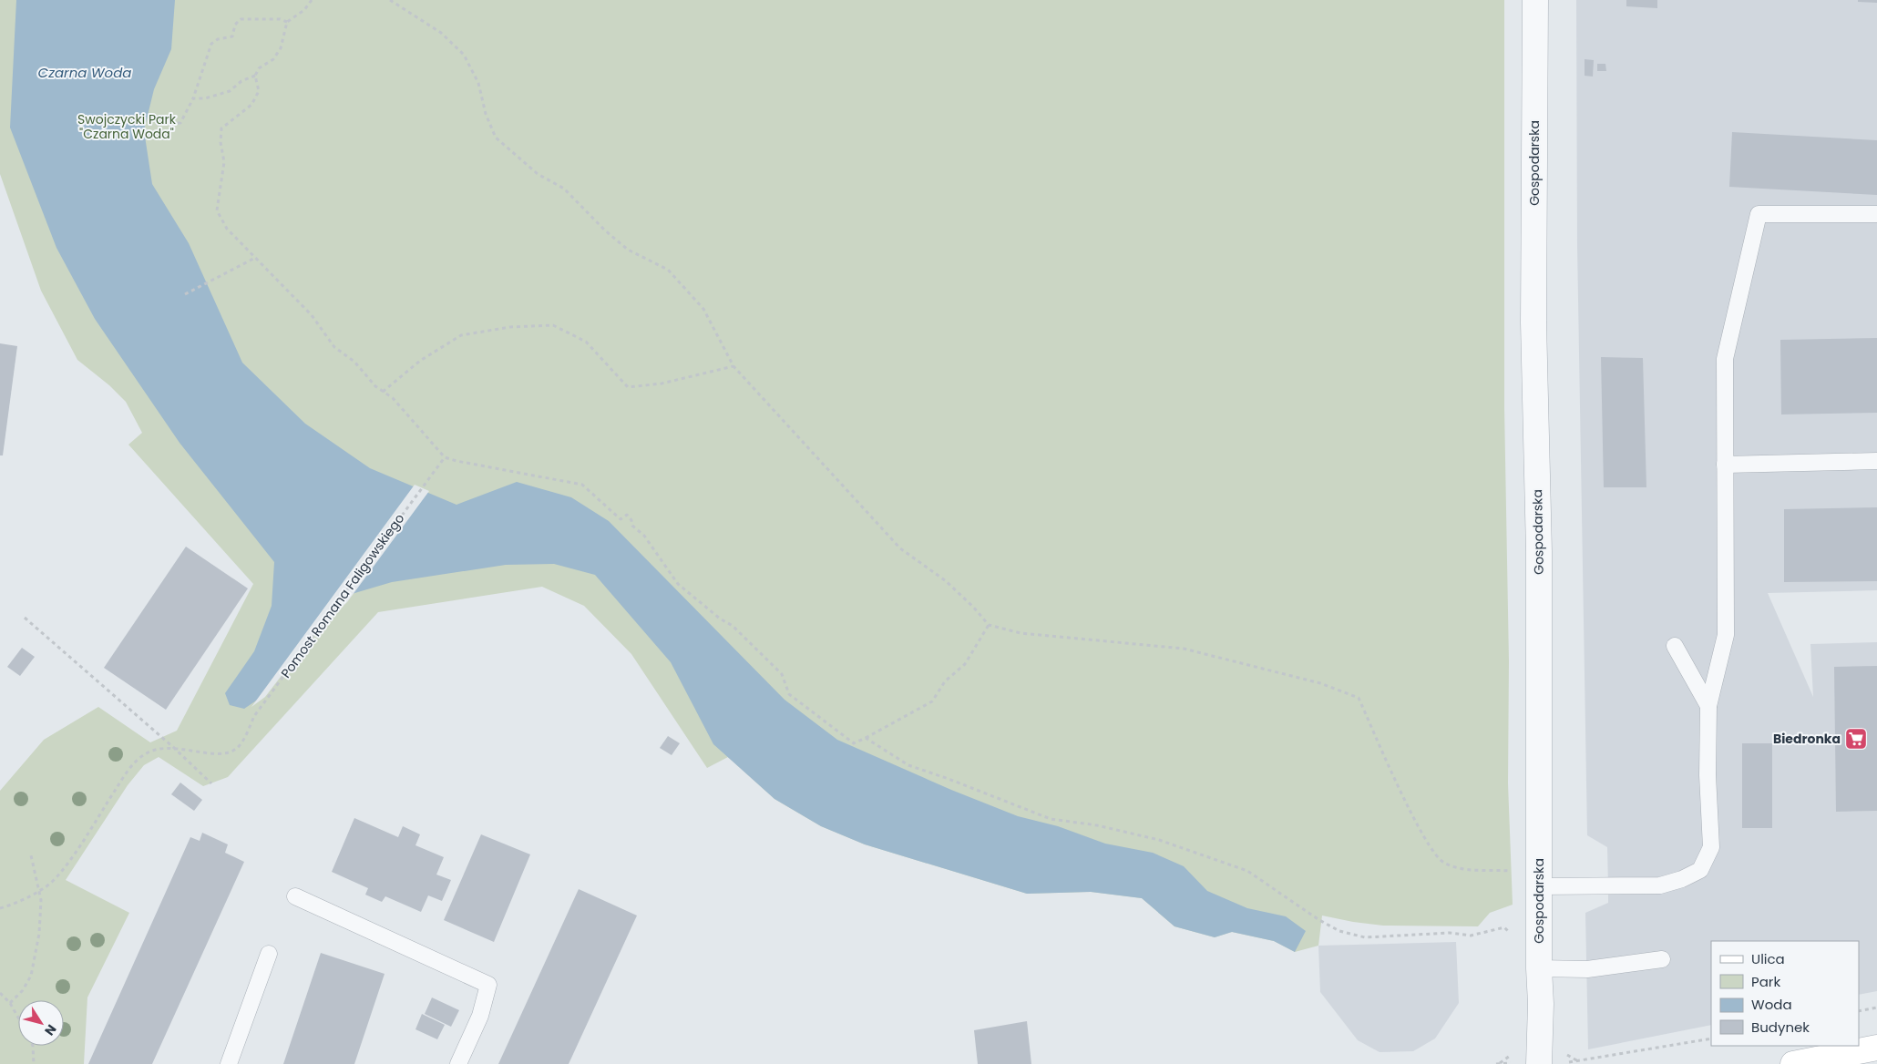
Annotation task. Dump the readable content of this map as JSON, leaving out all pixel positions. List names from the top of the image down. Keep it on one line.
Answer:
{"streets":{"street":["Gospodarska"],"path":["Pomost Romana Faligowskiego"]},"water":["Czarna Woda"],"parks":["Swojczycki Park \"Czarna Woda\""],"places":{"supermarket":["Biedronka"]},"legend":["Ulica","Park","Woda","Budynek"],"north":"bottom right"}
